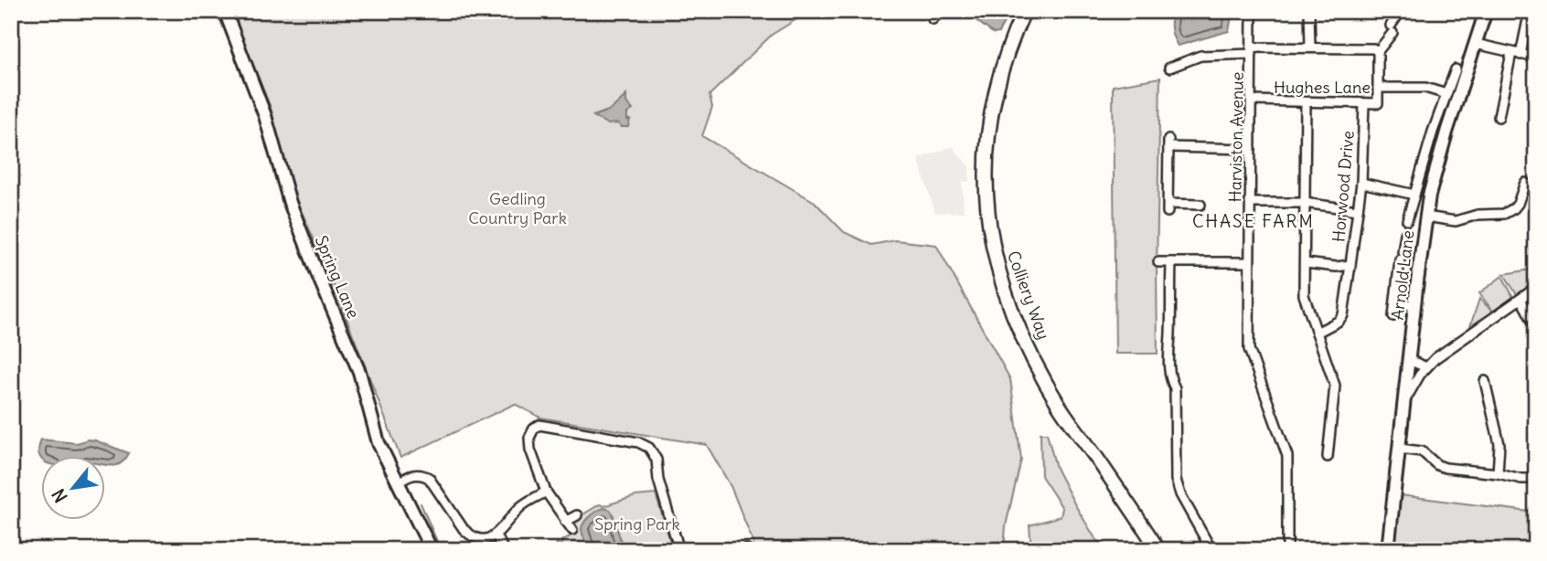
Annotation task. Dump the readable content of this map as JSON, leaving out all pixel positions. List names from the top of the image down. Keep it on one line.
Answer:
{"streets":{"main road":["Colliery Way"],"street":["Hughes Lane","Harviston Avenue","Horwood Drive","Arnold Lane","Spring Lane"]},"crossings":[["Hughes Lane","Harviston Avenue"],["Hughes Lane","Horwood Drive"]],"districts":["CHASE FARM"],"parks":["Gedling Country Park","Spring Park"],"north":"bottom left"}
